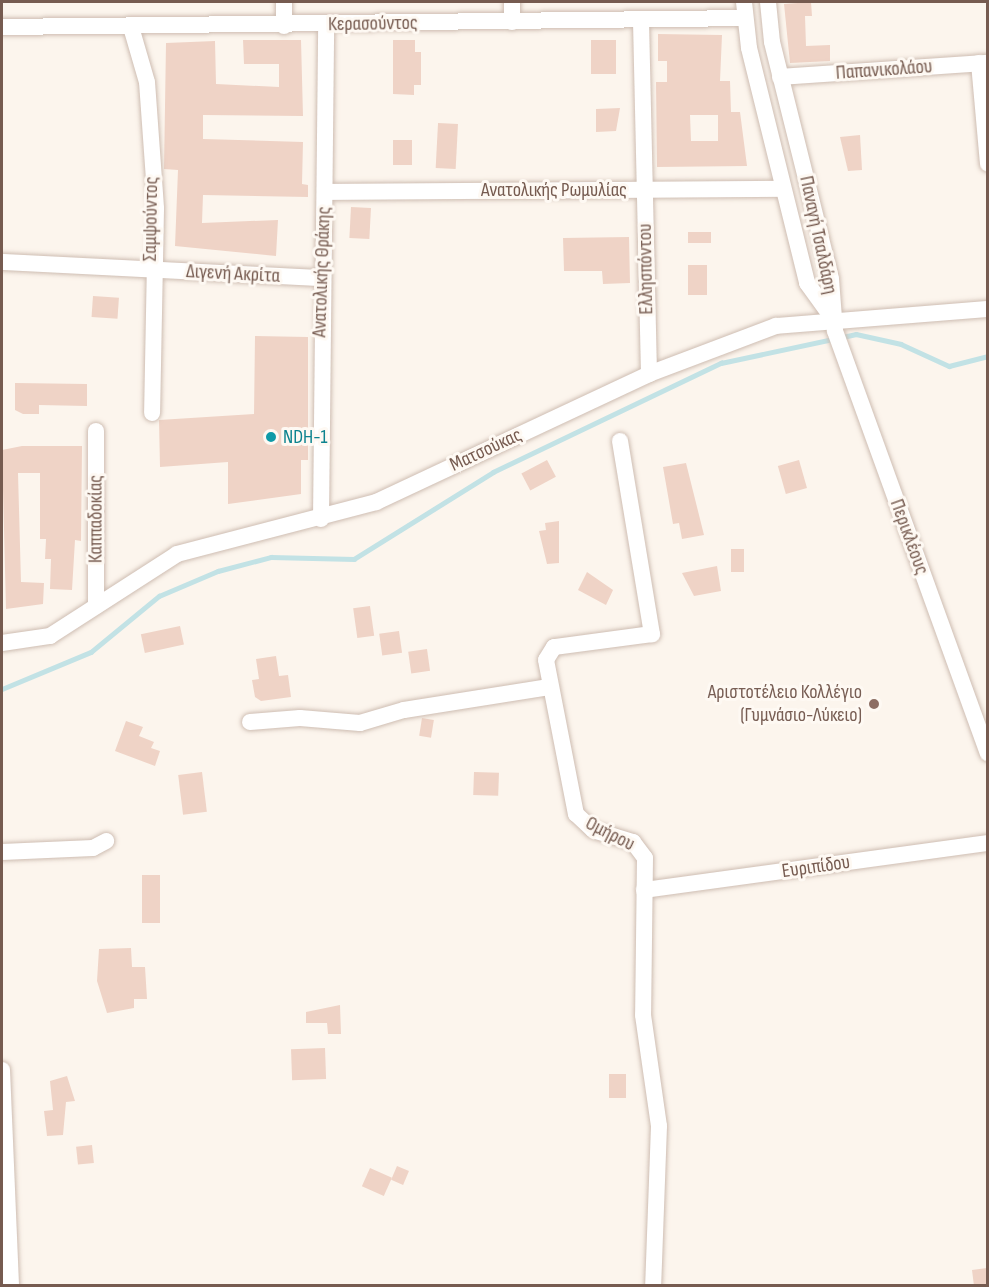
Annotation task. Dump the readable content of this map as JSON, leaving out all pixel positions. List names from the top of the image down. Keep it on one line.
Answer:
{"streets":{"street":["Κερασούντος","Παπανικολάου","Ανατολικής Ρωμυλίας","Σαμψούντος","Παναγή Τσαλδάρη","Ελλησπόντου","Ανατολικής Θράκης","Διγενή Ακρίτα","Ματσούκας","Καππαδοκίας","Περικλέους","Ομήρου","Ευριπίδου"]},"crossings":[["Κερασούντος","Σαμψούντος"],["Κερασούντος","Παναγή Τσαλδάρη"],["Κερασούντος","Ελλησπόντου"],["Κερασούντος","Ανατολικής Θράκης"],["Παπανικολάου","Παναγή Τσαλδάρη"],["Ανατολικής Ρωμυλίας","Παναγή Τσαλδάρη"],["Ανατολικής Ρωμυλίας","Ελλησπόντου"],["Ανατολικής Ρωμυλίας","Ανατολικής Θράκης"],["Σαμψούντος","Διγενή Ακρίτα"],["Παναγή Τσαλδάρη","Ματσούκας"],["Παναγή Τσαλδάρη","Περικλέους"],["Ελλησπόντου","Ματσούκας"],["Ανατολικής Θράκης","Διγενή Ακρίτα"],["Ανατολικής Θράκης","Ματσούκας"],["Ματσούκας","Καππαδοκίας"],["Ματσούκας","Περικλέους"],["Ομήρου","Ευριπίδου"]],"places":["NDH-1","Αριστοτέλειο Κολλέγιο (Γυμνάσιο-Λύκειο)"]}
